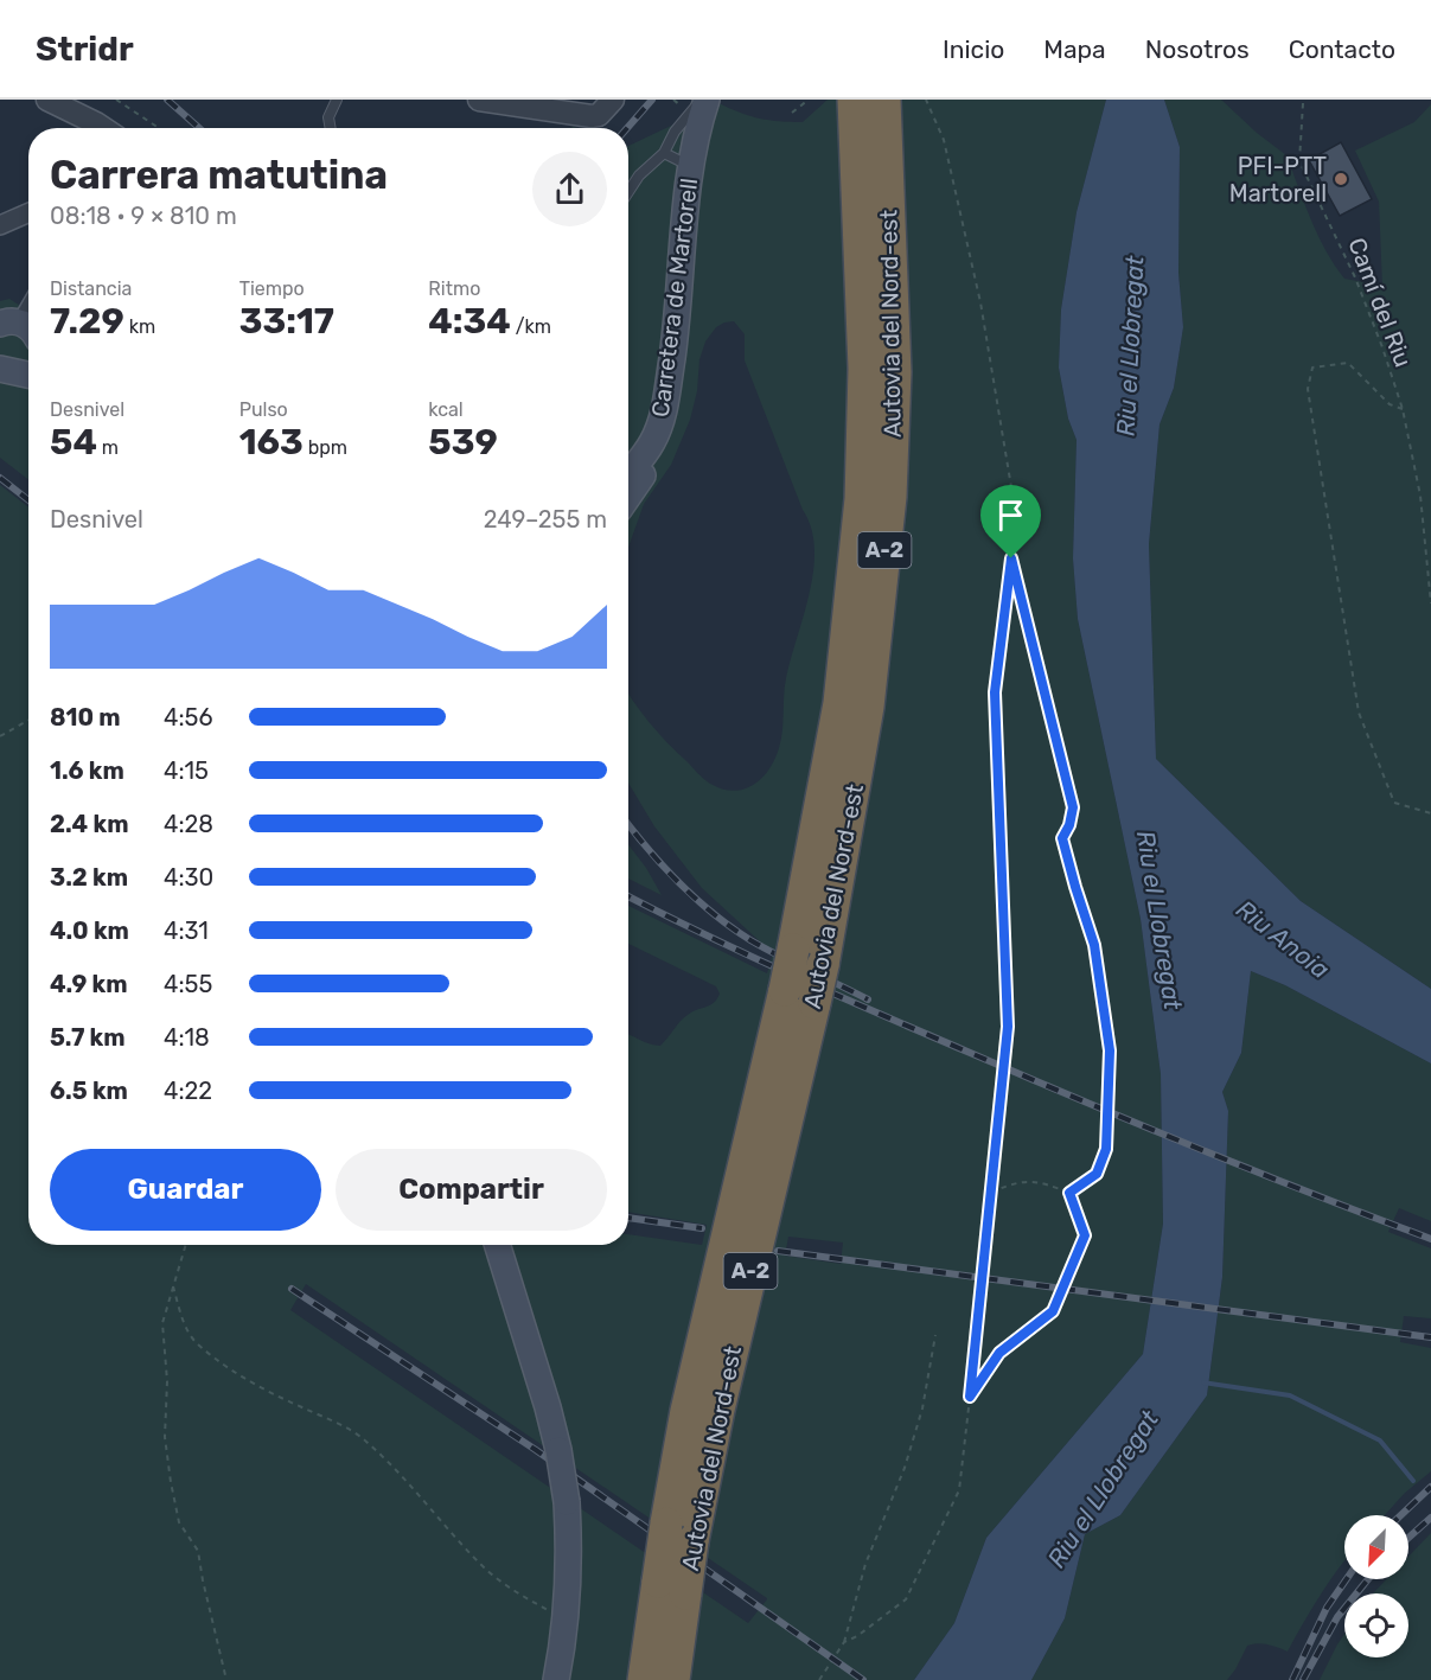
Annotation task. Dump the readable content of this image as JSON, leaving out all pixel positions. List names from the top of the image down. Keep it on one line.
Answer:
{"streets":{"highway":["Autovia del Nord-est","A-2"],"main road":["Carretera de Martorell"],"path":["Camí del Riu"]},"water":["Riu el Llobregat","Riu Anoia"],"places":["PFI-PTT Martorell"],"north":"bottom left","page":{"header":"Stridr","nav":["Inicio","Mapa","Nosotros","Contacto"],"heading":["Carrera matutina","08:18 · 9 × 810 m"],"stats":[["Distancia","7.29 km"],["Tiempo","33:17"],["Ritmo","4:34 /km"],["Desnivel","54 m"],["Pulso","163 bpm"],["kcal","539"]],"chart":["Desnivel","249–255 m"],"list":[{"name":"810 m","note":"4:56"},{"name":"1.6 km","note":"4:15"},{"name":"2.4 km","note":"4:28"},{"name":"3.2 km","note":"4:30"},{"name":"4.0 km","note":"4:31"},{"name":"4.9 km","note":"4:55"},{"name":"5.7 km","note":"4:18"},{"name":"6.5 km","note":"4:22"}],"buttons":["Guardar","Compartir"]}}
